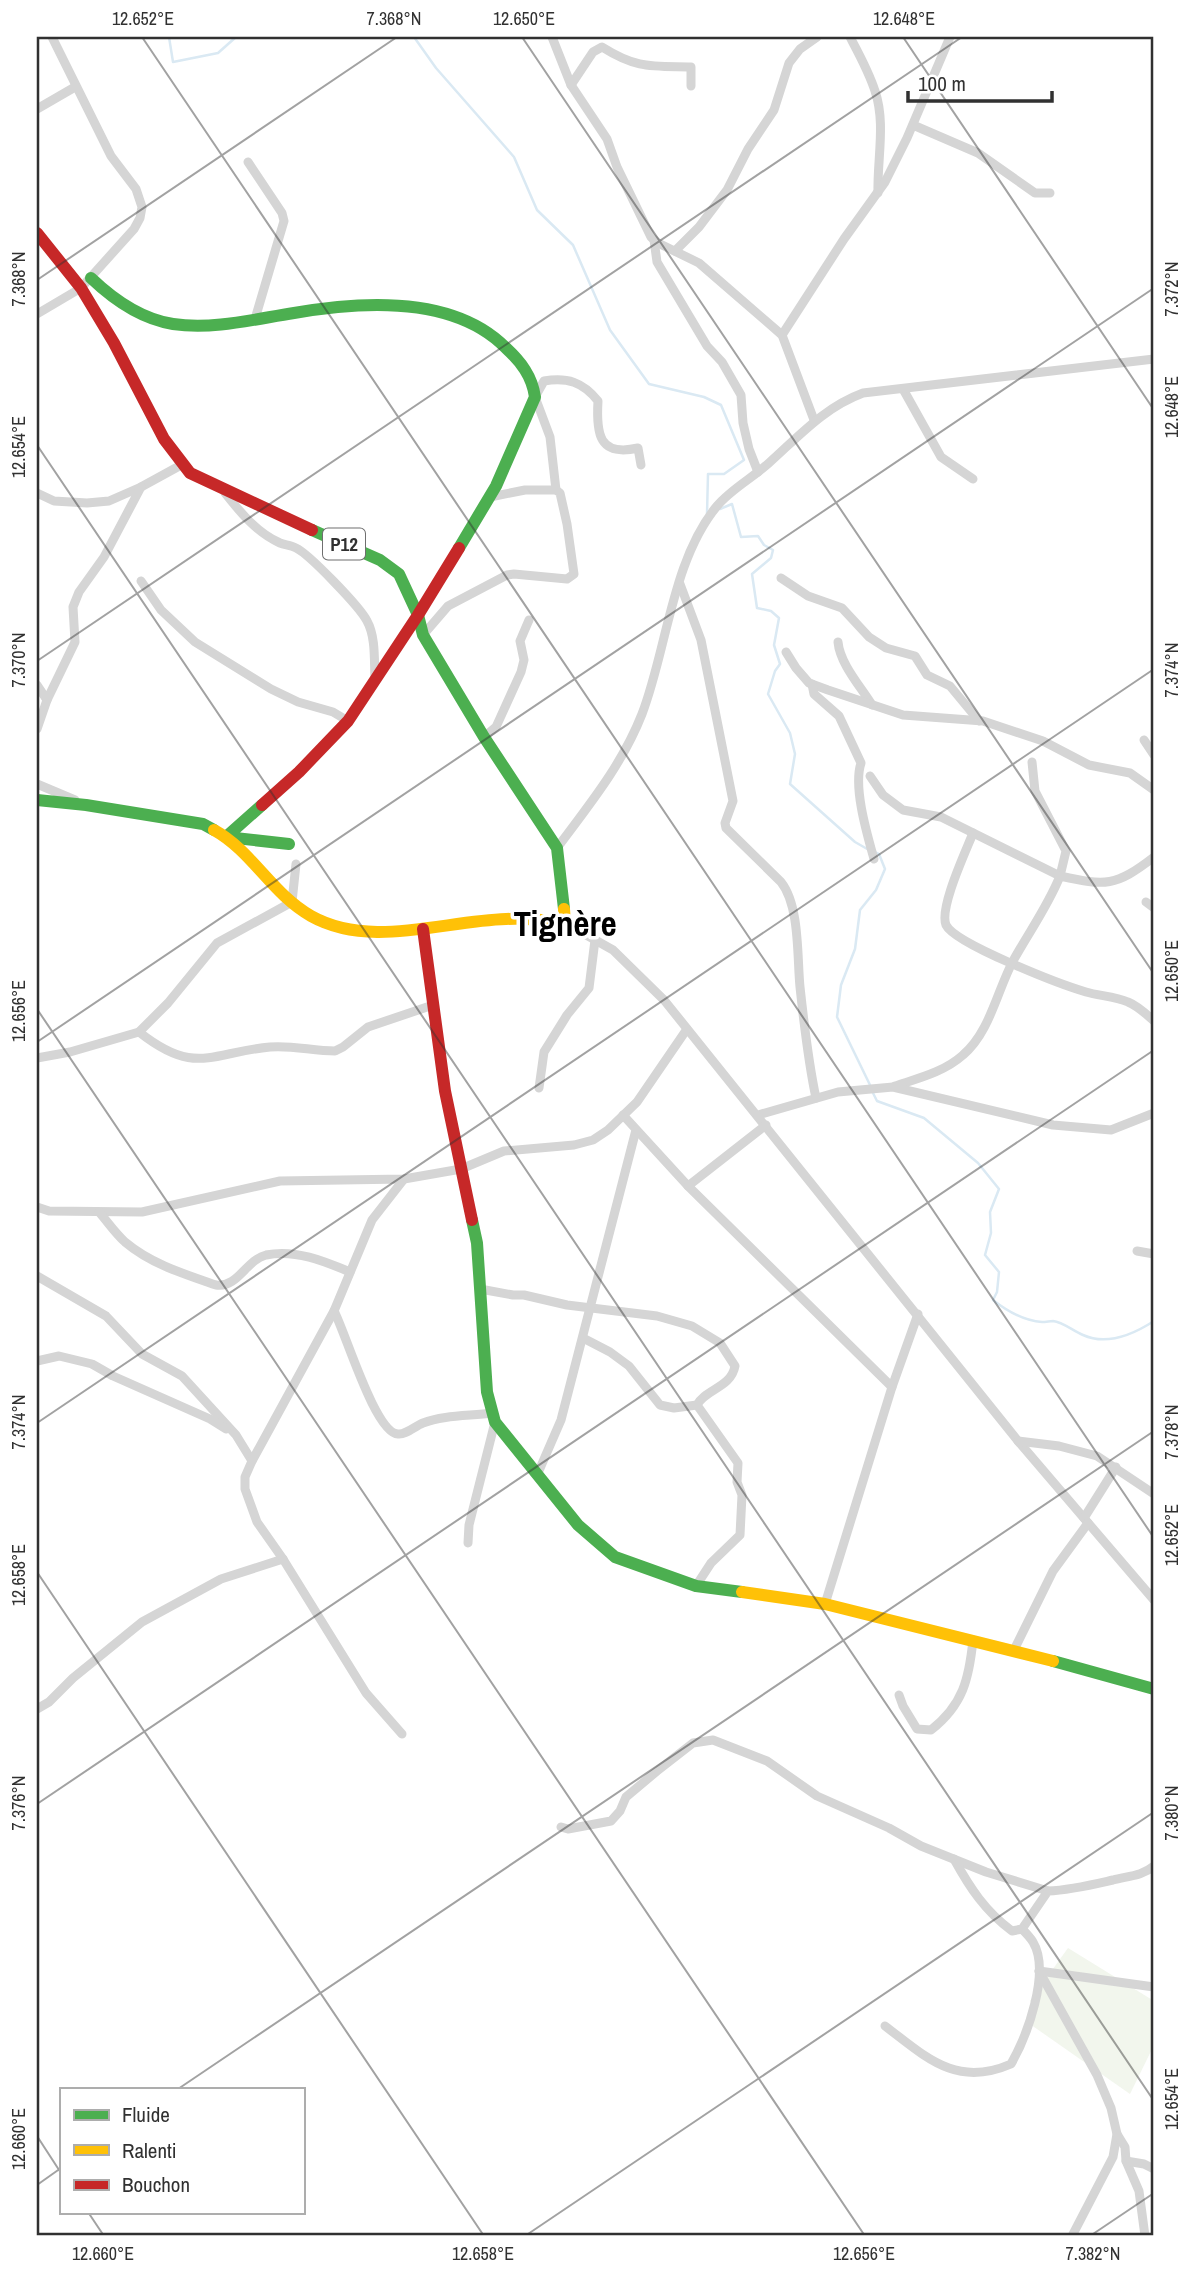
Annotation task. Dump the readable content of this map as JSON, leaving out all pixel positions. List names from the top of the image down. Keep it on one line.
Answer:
{"streets":{"street":["P12"]},"districts":["Tignère"],"legend":["Fluide","Ralenti","Bouchon"],"scale_bar":"100 m","coordinates":["12.652°E","7.368°N","12.650°E","12.648°E","7.372°N","12.654°E","7.370°N","7.374°N","12.656°E","7.378°N","12.658°E","7.376°N","7.380°N","12.660°E","7.382°N"]}
